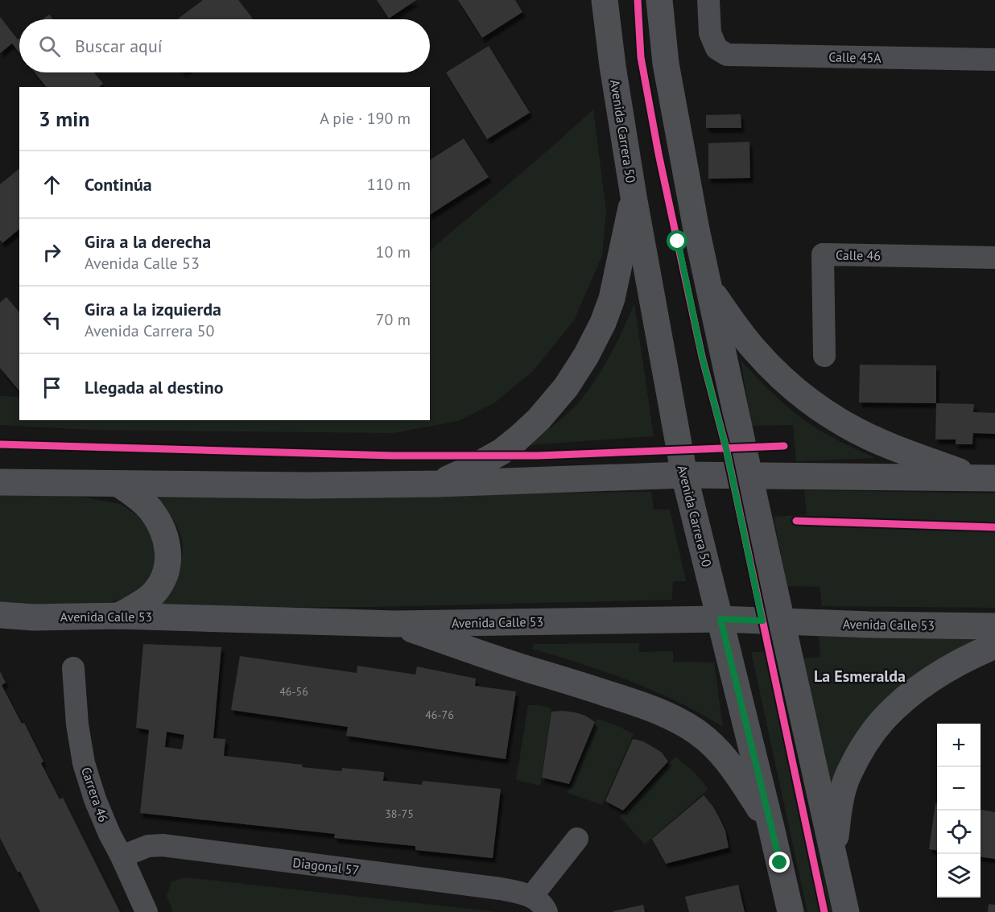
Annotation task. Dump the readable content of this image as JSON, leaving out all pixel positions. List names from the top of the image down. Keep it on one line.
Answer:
{"streets":{"main road":["Avenida Carrera 50","Avenida Calle 53"],"street":["Calle 45A","Calle 46","Carrera 46","Diagonal 57"]},"crossings":[["Avenida Carrera 50","Avenida Calle 53"],["Carrera 46","Diagonal 57"]],"districts":["La Esmeralda"],"house_numbers":["46-56","46-76","38-75"],"page":{"search":"Buscar aquí","heading":["3 min","A pie · 190 m"],"list":[["Continúa","110 m"],["Gira a la derecha","Avenida Calle 53","10 m"],["Gira a la izquierda","Avenida Carrera 50","70 m"],"Llegada al destino"],"map_buttons":["+","−"]}}
